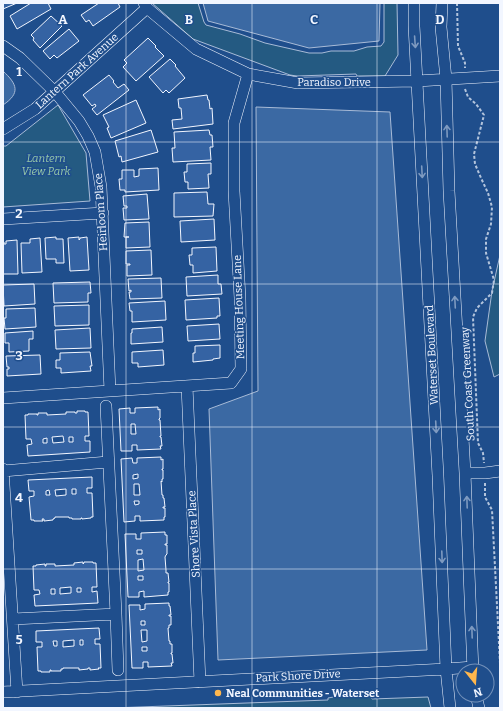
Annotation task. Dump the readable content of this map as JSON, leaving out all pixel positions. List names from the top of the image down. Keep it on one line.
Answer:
{"streets":{"street":["Lantern Park Avenue","Paradiso Drive","Heirloom Place","Meeting House Lane","Waterset Boulevard","Shore Vista Place","Park Shore Drive"],"path":["South Coast Greenway"]},"crossings":[["Lantern Park Avenue","Paradiso Drive"],["Lantern Park Avenue","Heirloom Place"],["Paradiso Drive","Meeting House Lane"],["Paradiso Drive","Waterset Boulevard"],["Paradiso Drive","South Coast Greenway"],["Heirloom Place","Meeting House Lane"],["Meeting House Lane","Shore Vista Place"],["Waterset Boulevard","Park Shore Drive"],["Shore Vista Place","Park Shore Drive"]],"parks":["Lantern View Park"],"places":["Neal Communities - Waterset"],"north":"bottom","grid":{"columns":["A","B","C","D"],"rows":["1","2","3","4","5"]}}
